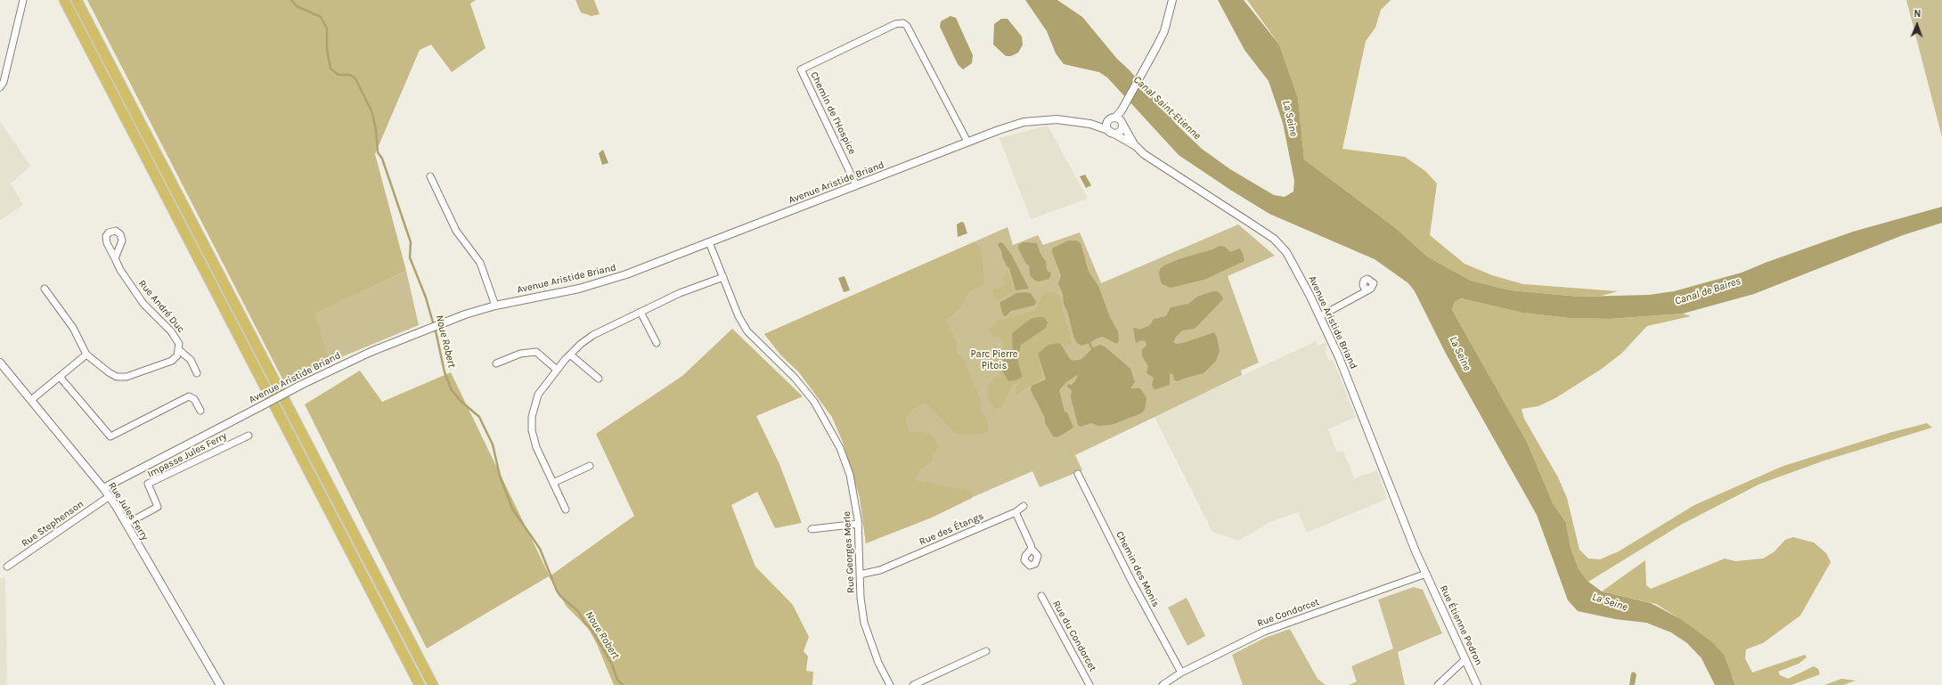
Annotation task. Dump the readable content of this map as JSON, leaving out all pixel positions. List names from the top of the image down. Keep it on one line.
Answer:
{"streets":{"street":["Chemin de l'Hospice","Avenue Aristide Briand","Rue André Duc","Impasse Jules Ferry","Rue Jules Ferry","Rue Stephenson","Rue des Étangs","Rue Georges Merle","Chemin des Monis","Rue Condorcet","Rue Étienne Pedron","Rue du Condorcet"]},"crossings":[["Chemin de l'Hospice","Avenue Aristide Briand"],["Avenue Aristide Briand","Rue Jules Ferry"],["Avenue Aristide Briand","Rue Georges Merle"],["Avenue Aristide Briand","Rue Condorcet"],["Avenue Aristide Briand","Rue Étienne Pedron"],["Impasse Jules Ferry","Rue Jules Ferry"],["Rue Jules Ferry","Rue Stephenson"],["Rue des Étangs","Rue Georges Merle"],["Chemin des Monis","Rue Condorcet"],["Rue Condorcet","Rue Étienne Pedron"]],"water":["Canal Saint-Etienne","La Seine","Canal de Baires","Noue Robert"],"parks":["Parc Pierre Pitois"],"north":"top"}
